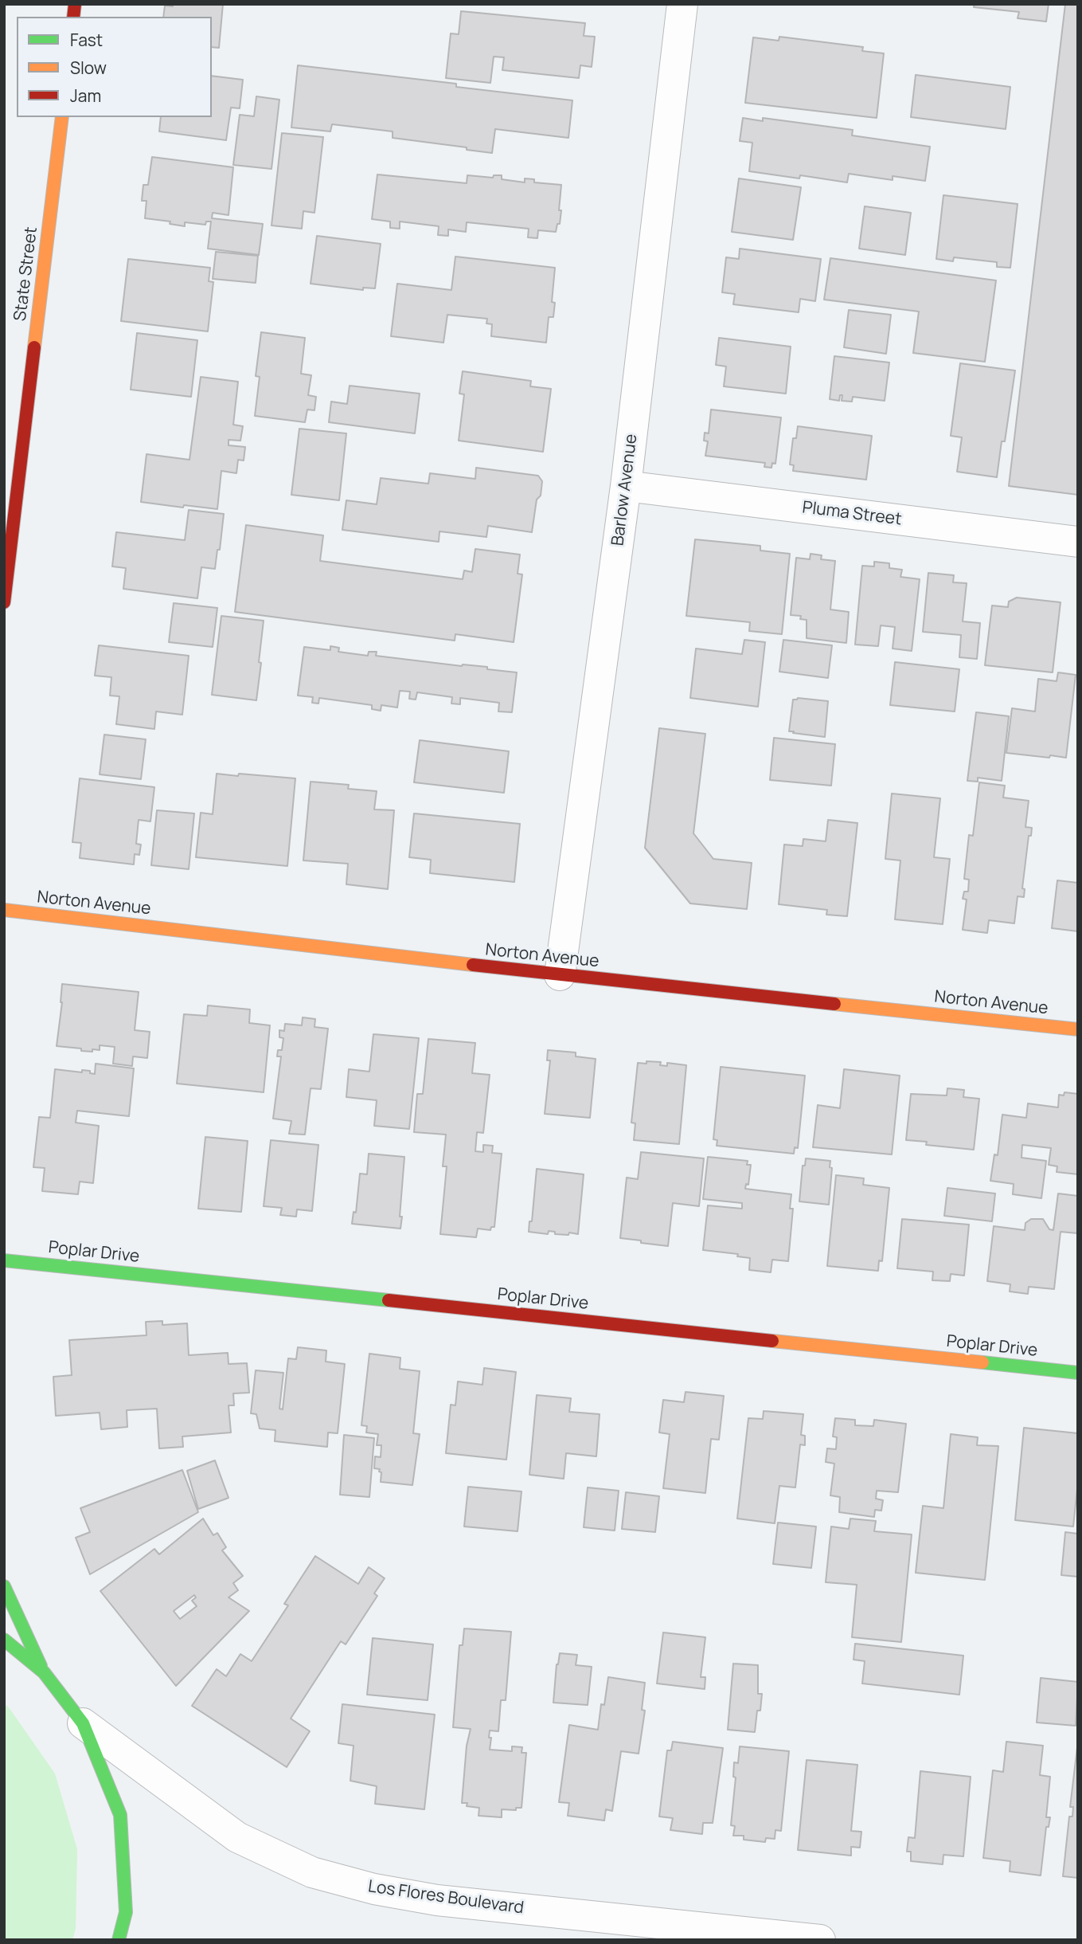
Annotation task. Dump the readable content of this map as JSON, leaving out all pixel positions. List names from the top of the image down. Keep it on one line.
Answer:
{"streets":{"street":["State Street","Barlow Avenue","Pluma Street","Norton Avenue","Poplar Drive","Los Flores Boulevard"]},"crossings":[["Barlow Avenue","Pluma Street"],["Barlow Avenue","Norton Avenue"]],"legend":["Fast","Slow","Jam"]}
